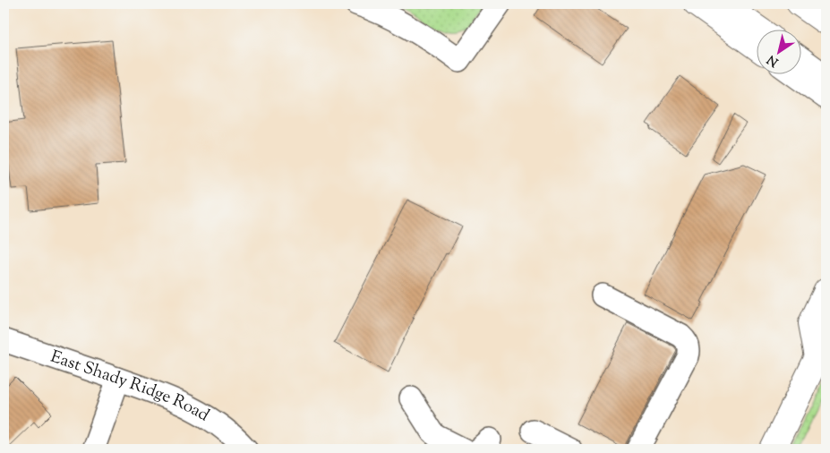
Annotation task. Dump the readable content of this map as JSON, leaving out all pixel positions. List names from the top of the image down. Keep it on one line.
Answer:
{"streets":{"street":["East Shady Ridge Road"]},"north":"bottom left"}
